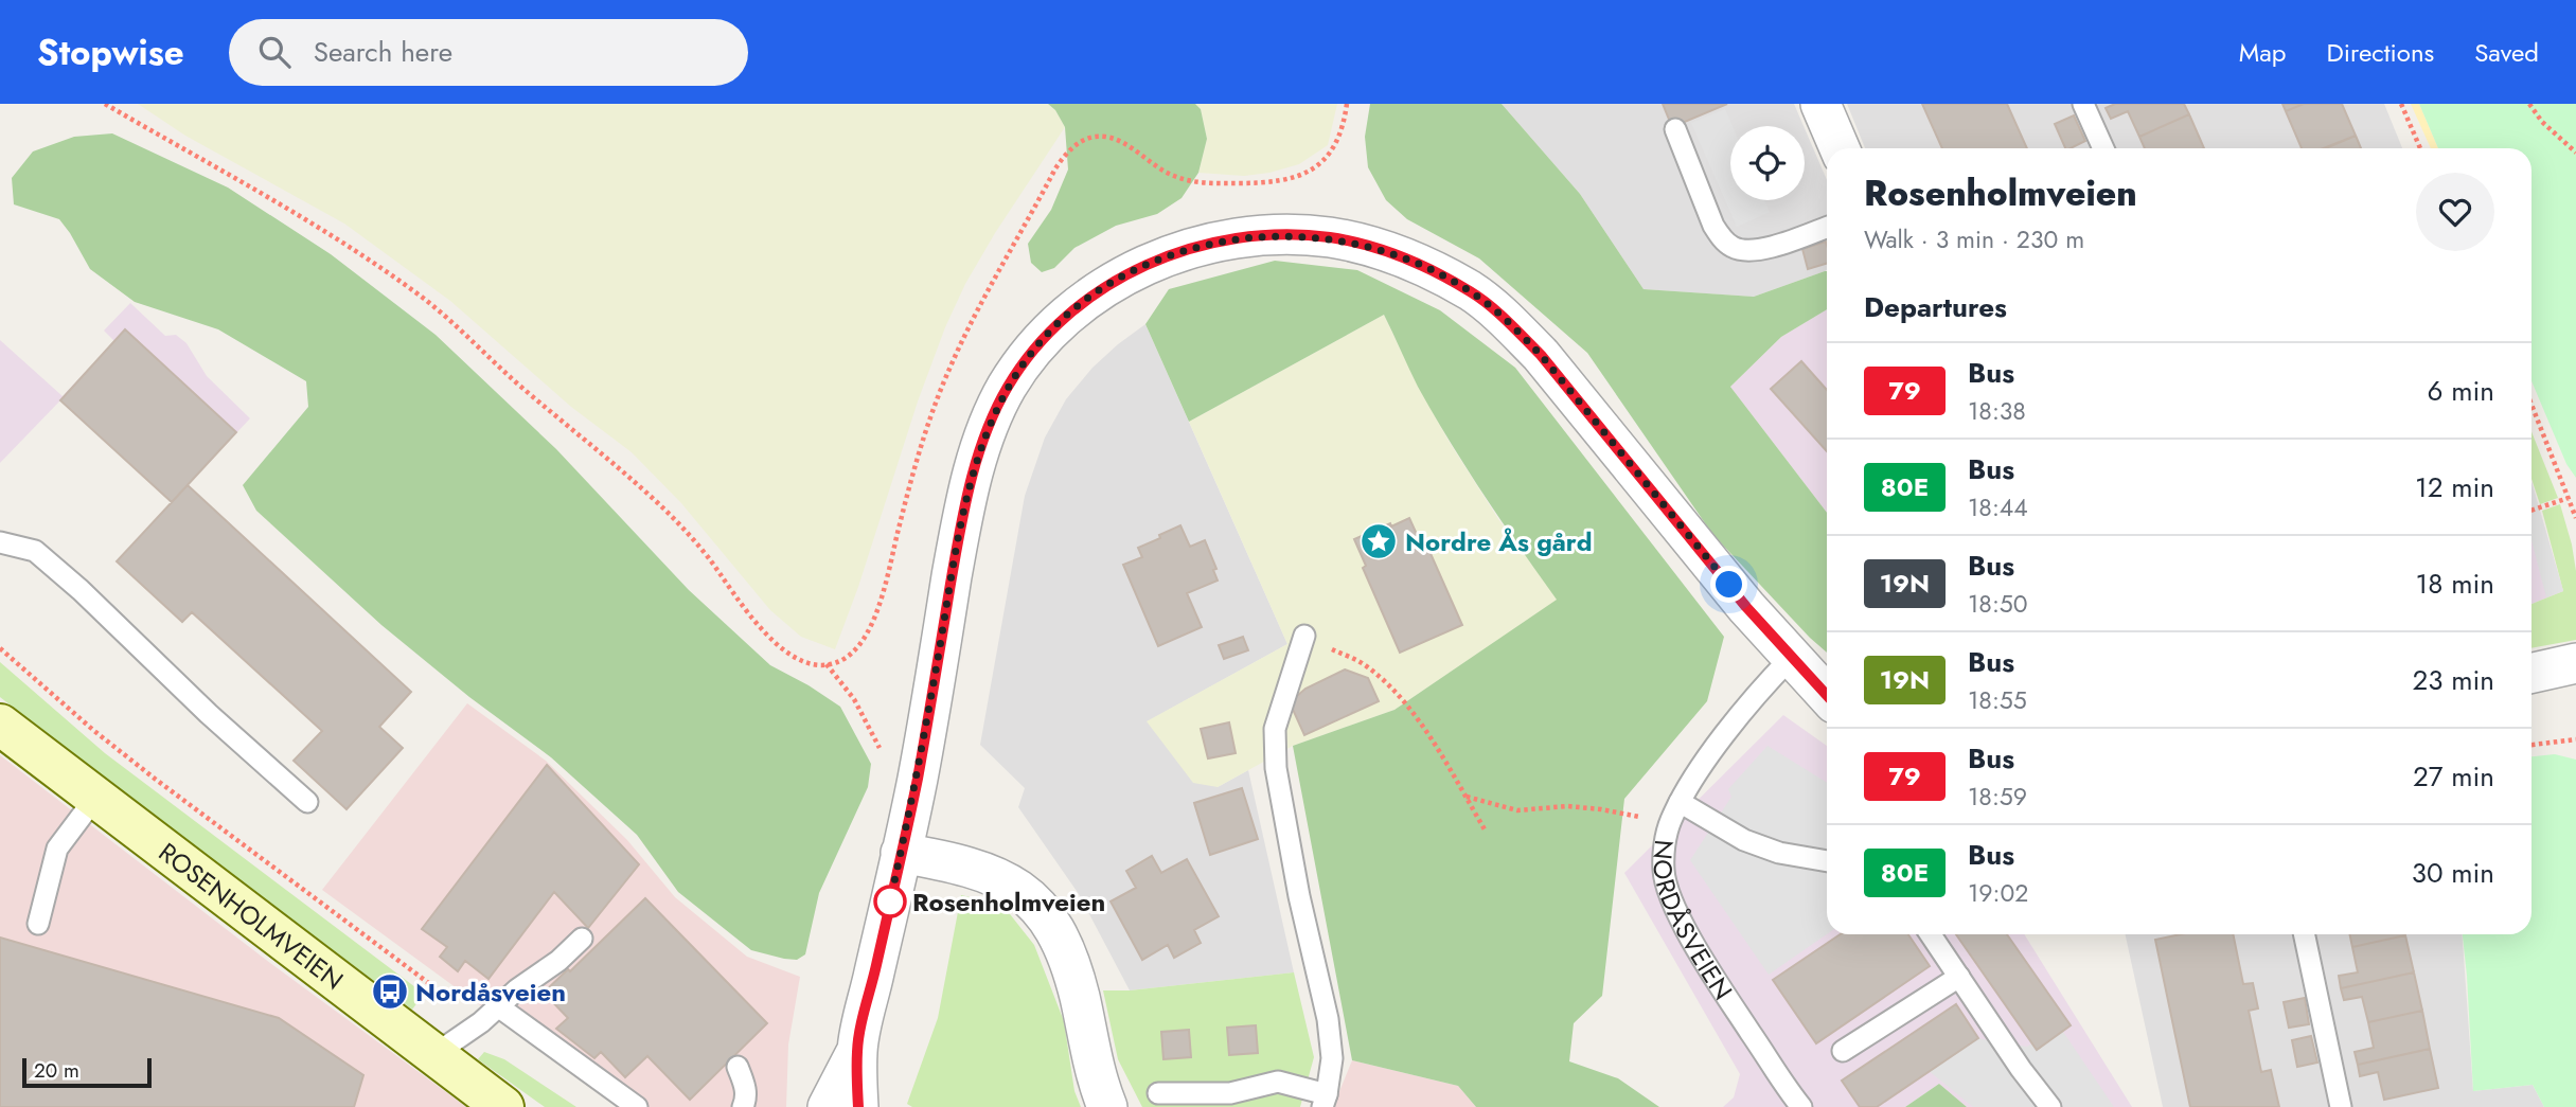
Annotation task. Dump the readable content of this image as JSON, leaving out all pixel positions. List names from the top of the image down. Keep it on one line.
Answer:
{"streets":{"street":["ROSENHOLMVEIEN"],"lane":["NORDÅSVEIEN"]},"places":{"place":["Nordre Ås gård"],"other":["Rosenholmveien"],"bus stop":["Nordåsveien"]},"lines":["bus line 79"],"scale_bar":"20 m","page":{"header":"Stopwise","search":"Search here","nav":["Map","Directions","Saved"],"heading":[["Rosenholmveien","Walk · 3 min · 230 m"],"Departures"],"list":[{"mark":"79","name":"Bus","note":"18:38","value":"6 min"},{"mark":"80E","name":"Bus","note":"18:44","value":"12 min"},{"mark":"19N","name":"Bus","note":"18:50","value":"18 min"},{"mark":"19N","name":"Bus","note":"18:55","value":"23 min"},{"mark":"79","name":"Bus","note":"18:59","value":"27 min"},{"mark":"80E","name":"Bus","note":"19:02","value":"30 min"}],"scale":"20 m"}}
